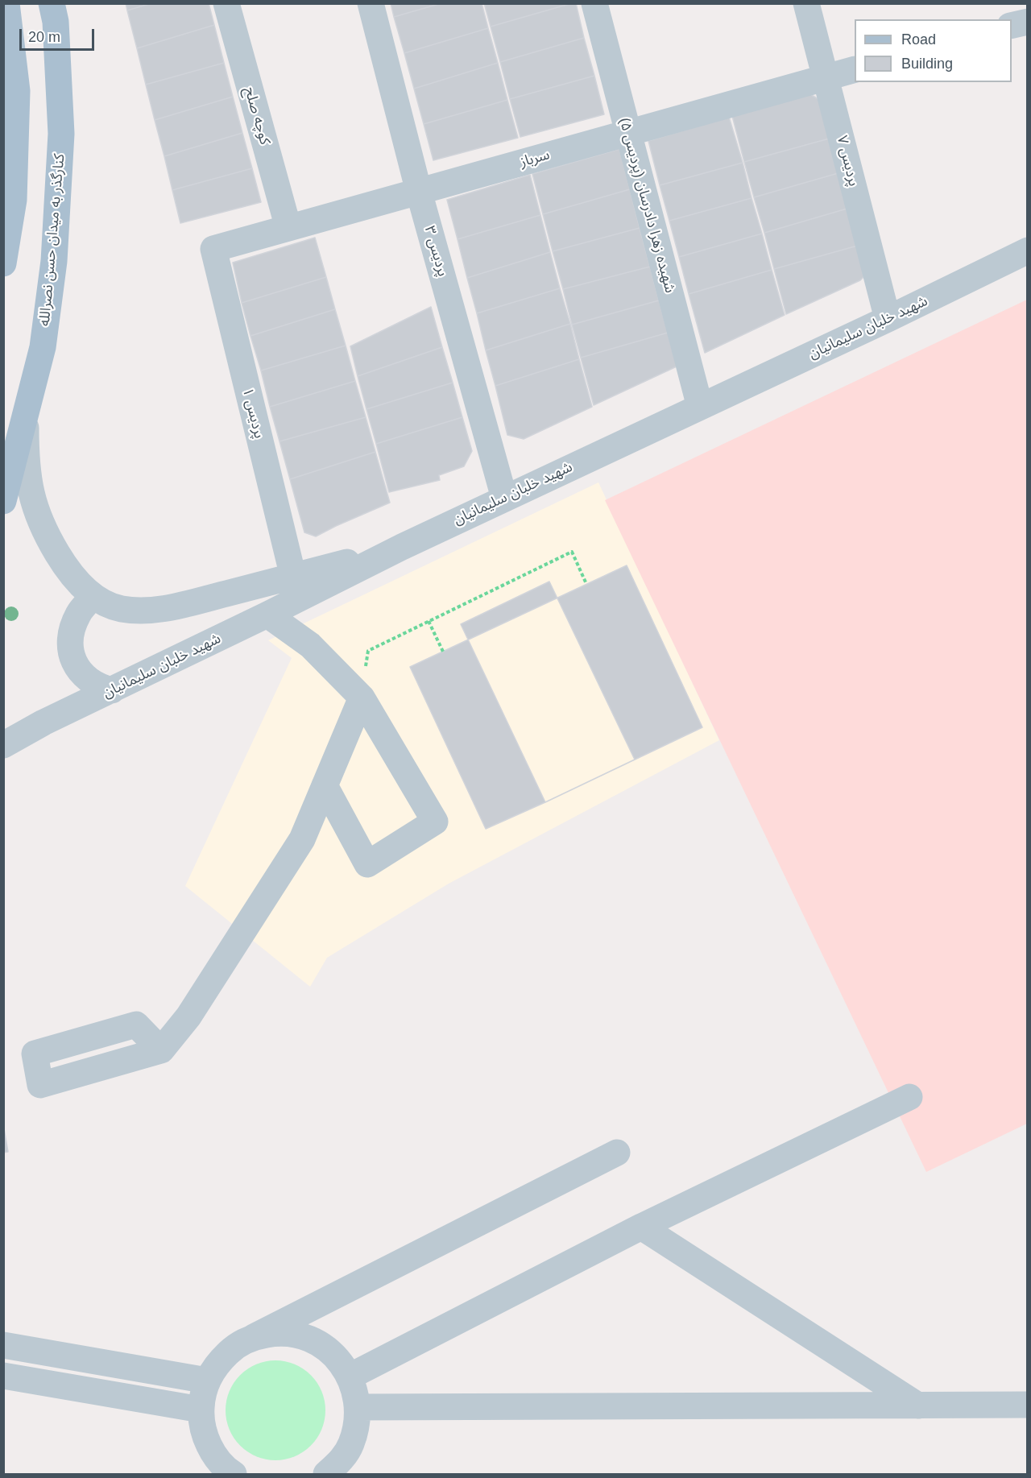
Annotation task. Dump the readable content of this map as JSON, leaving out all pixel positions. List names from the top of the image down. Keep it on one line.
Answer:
{"streets":{"main road":["کنارگذر به میدان حسن نصرالله"],"street":["کوچه صلح","سرباز","پردیس ۷","شهیده زهرا دادرسان (پردیس ۵)","پردیس ۳","شهید خلبان سلیمانیان","پردیس ۱"]},"crossings":[["کوچه صلح","سرباز"],["سرباز","پردیس ۷"],["سرباز","شهیده زهرا دادرسان (پردیس ۵)"],["سرباز","پردیس ۳"],["سرباز","پردیس ۱"],["پردیس ۷","شهید خلبان سلیمانیان"],["شهیده زهرا دادرسان (پردیس ۵)","شهید خلبان سلیمانیان"],["پردیس ۳","شهید خلبان سلیمانیان"]],"legend":["Road","Building"],"scale_bar":"20 m"}
